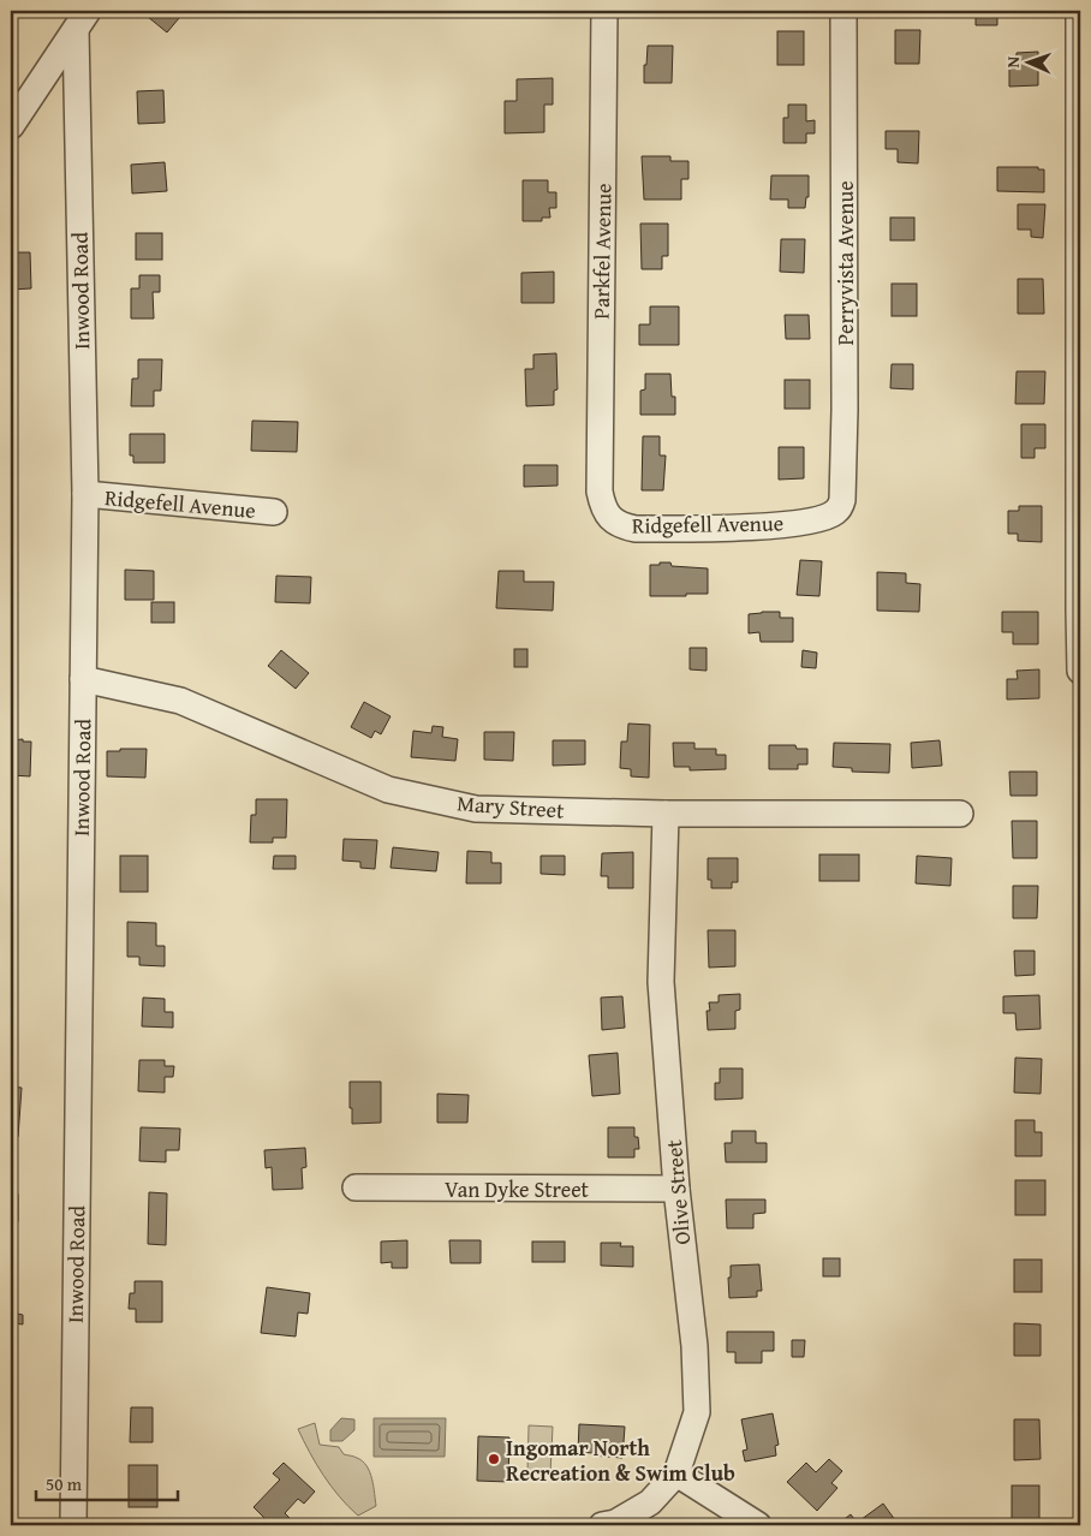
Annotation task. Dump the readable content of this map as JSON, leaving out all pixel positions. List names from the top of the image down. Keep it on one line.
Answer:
{"streets":{"street":["Parkfel Avenue","Perryvista Avenue","Inwood Road","Ridgefell Avenue","Mary Street","Van Dyke Street","Olive Street"]},"crossings":[["Parkfel Avenue","Ridgefell Avenue"],["Perryvista Avenue","Ridgefell Avenue"],["Inwood Road","Ridgefell Avenue"],["Inwood Road","Mary Street"],["Mary Street","Olive Street"],["Van Dyke Street","Olive Street"]],"places":["Ingomar North Recreation & Swim Club"],"scale_bar":"50 m","north":"left"}
